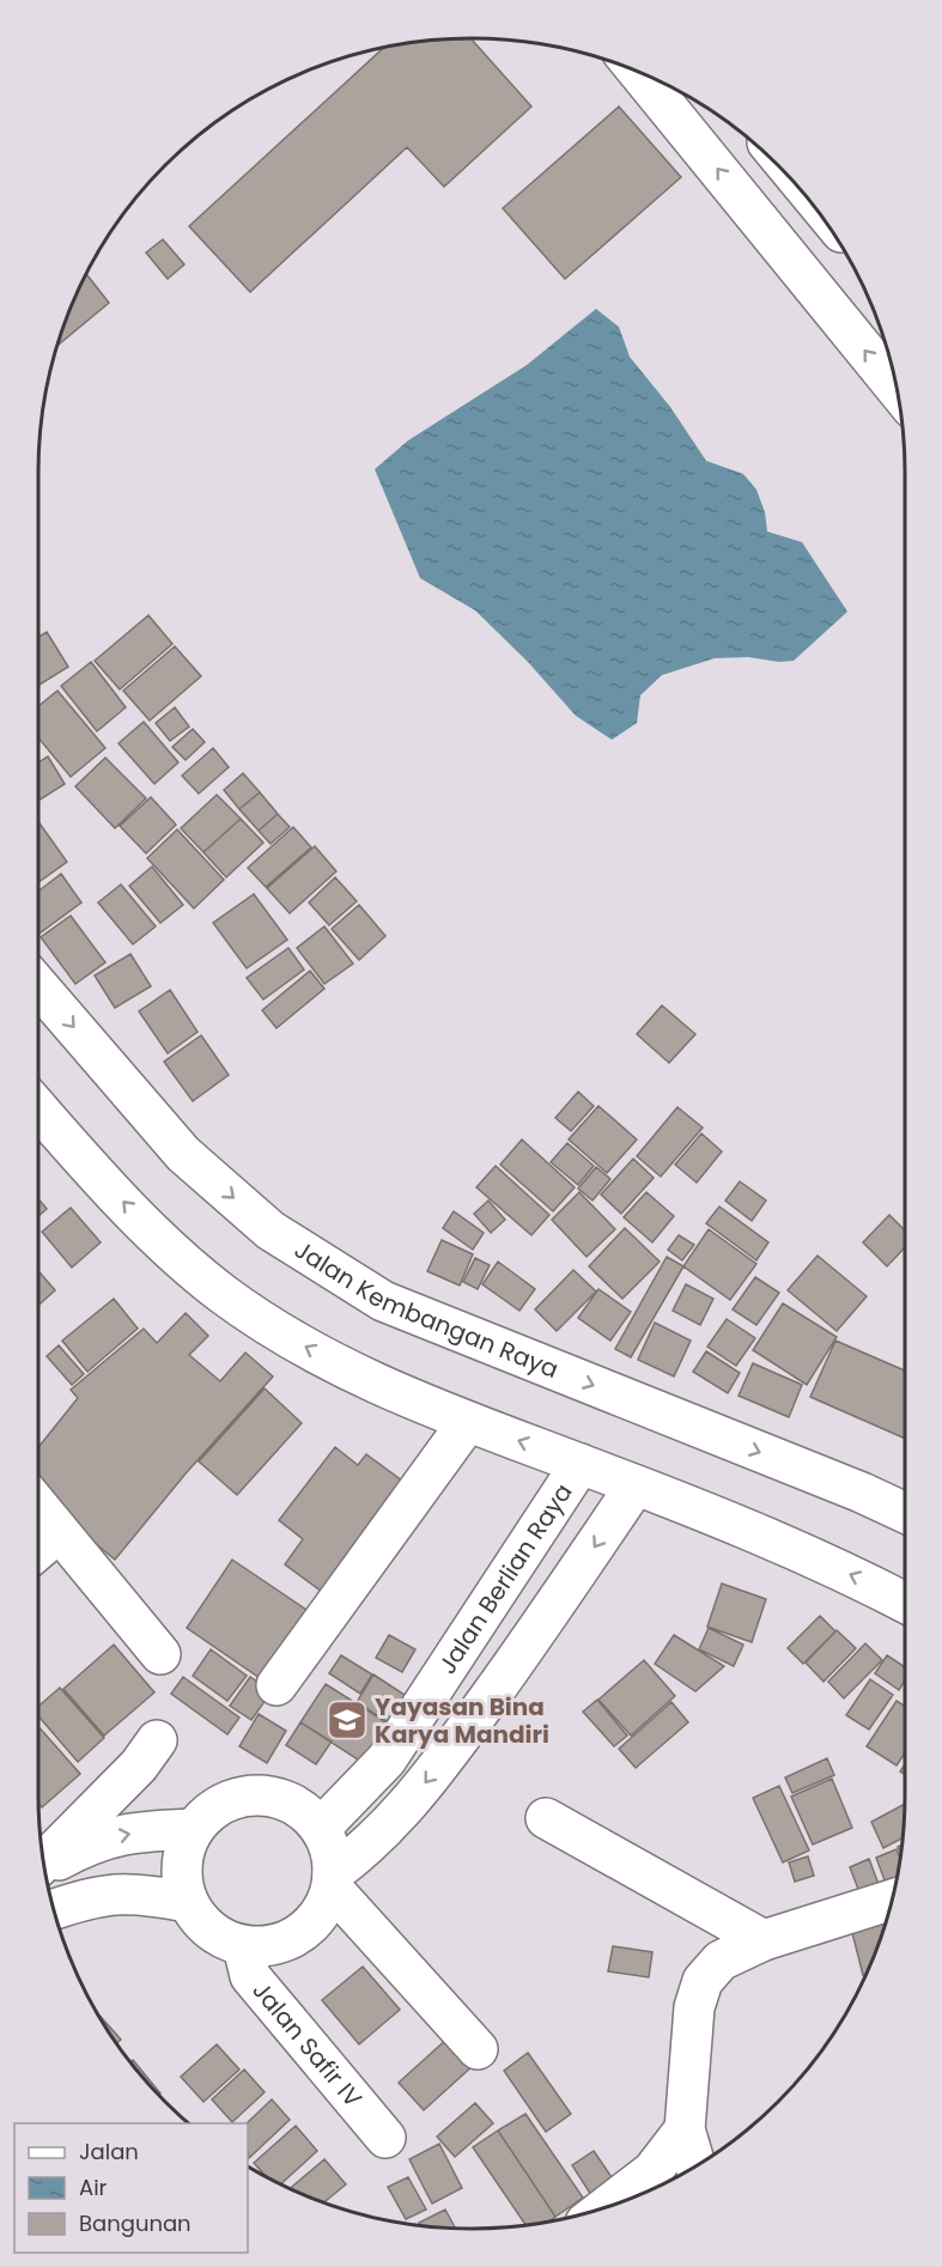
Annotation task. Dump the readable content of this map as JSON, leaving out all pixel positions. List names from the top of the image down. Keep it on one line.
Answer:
{"streets":{"street":["Jalan Kembangan Raya","Jalan Berlian Raya","Jalan Safir IV"]},"crossings":[["Jalan Berlian Raya","Jalan Safir IV"]],"places":{"school or university":["Yayasan Bina Karya Mandiri"]},"legend":["Jalan","Air","Bangunan"]}
